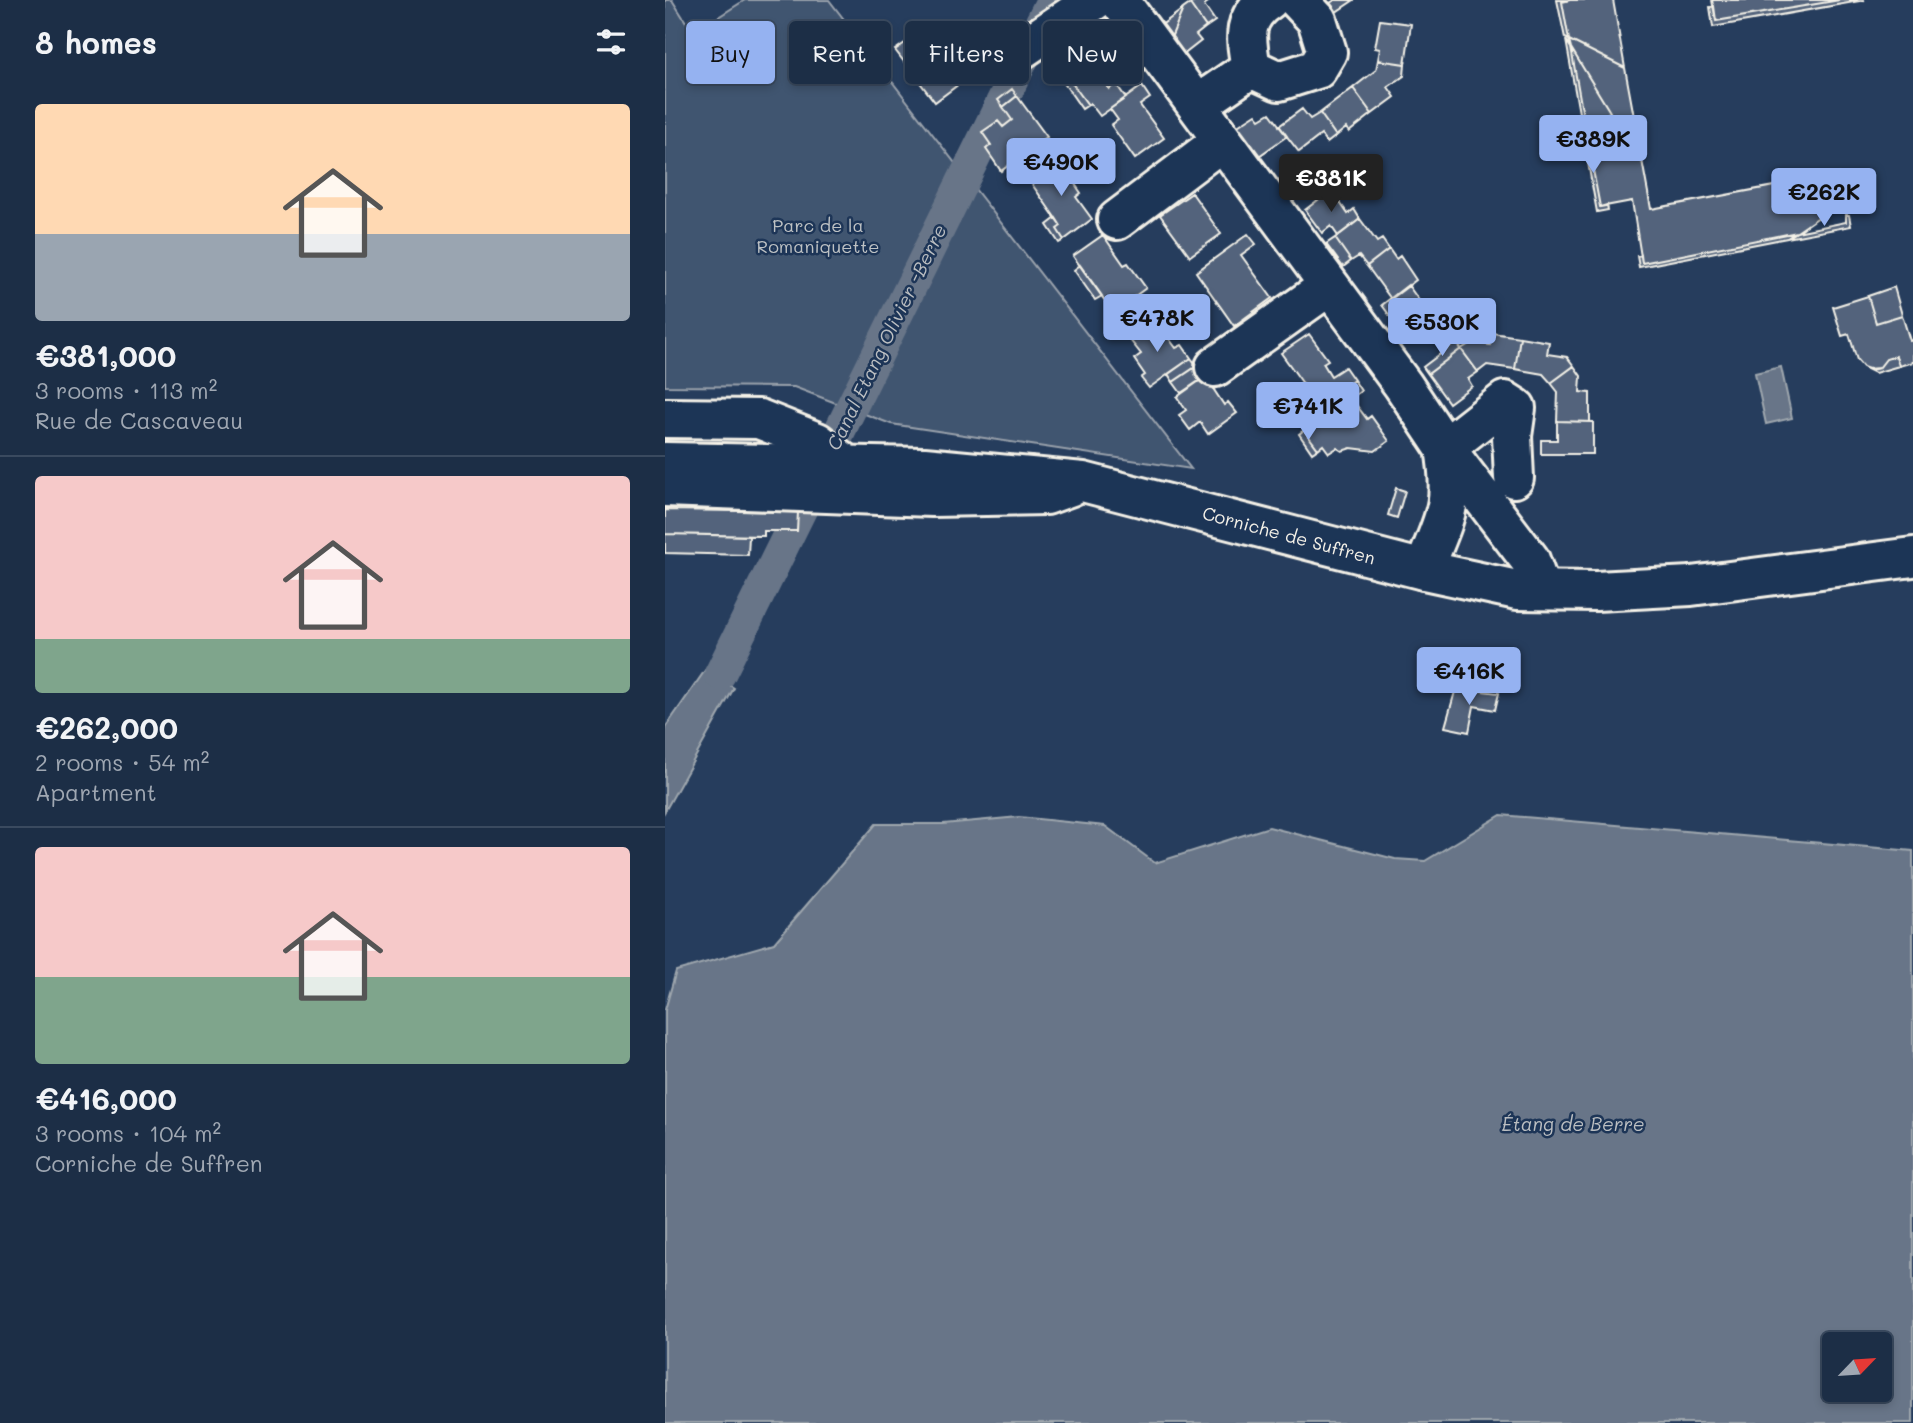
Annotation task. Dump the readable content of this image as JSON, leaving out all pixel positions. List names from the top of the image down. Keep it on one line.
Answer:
{"streets":{"street":["Corniche de Suffren"]},"water":["Canal Etang Olivier -Berre","Étang de Berre"],"parks":["Parc de la Romaniquette"],"north":"top right","page":{"heading":"8 homes","chip":["Buy","Rent","Filters","New"],"list":[{"name":"€381,000","note":"3 rooms · 113 m² · Rue de Cascaveau"},{"name":"€262,000","note":"2 rooms · 54 m² · Apartment"},{"name":"€416,000","note":"3 rooms · 104 m² · Corniche de Suffren"}],"price":["€389K","€490K","€381K","€262K","€478K","€530K","€741K","€416K"]}}
